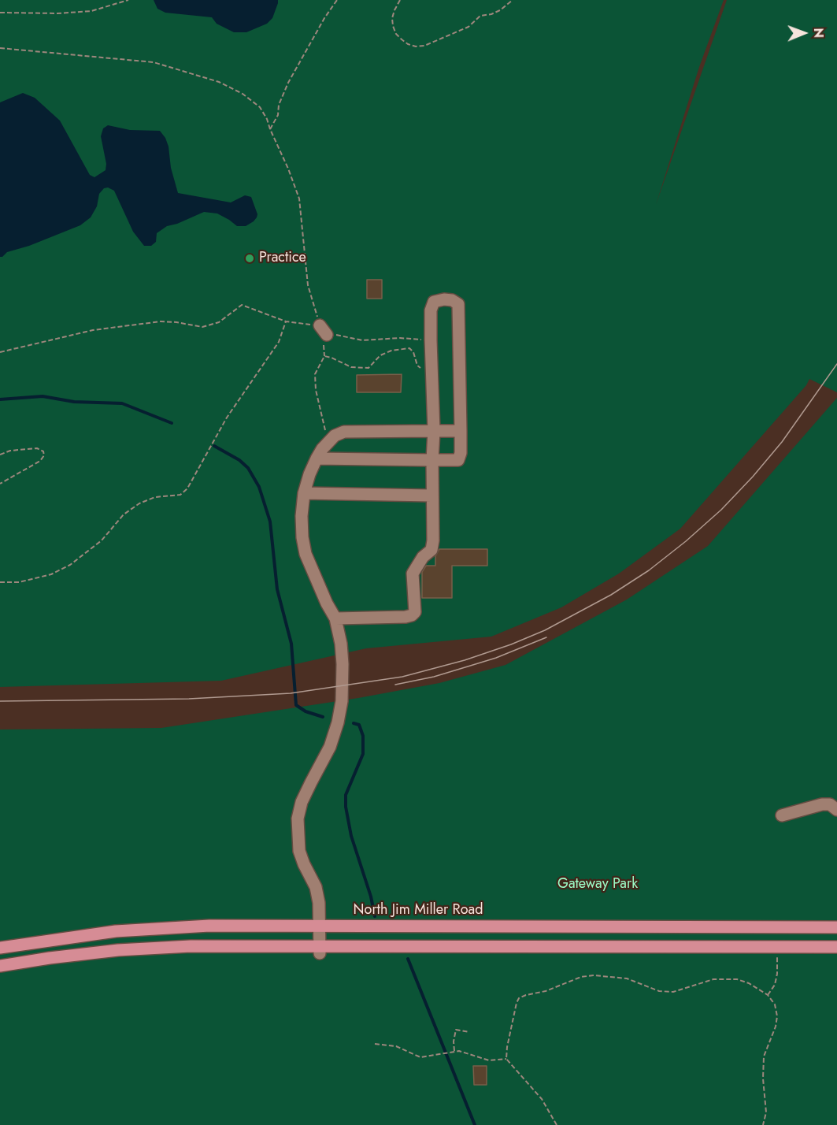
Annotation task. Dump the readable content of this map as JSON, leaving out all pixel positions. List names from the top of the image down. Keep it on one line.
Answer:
{"streets":{"main road":["North Jim Miller Road"]},"parks":["Gateway Park"],"places":["Practice"],"north":"right"}
